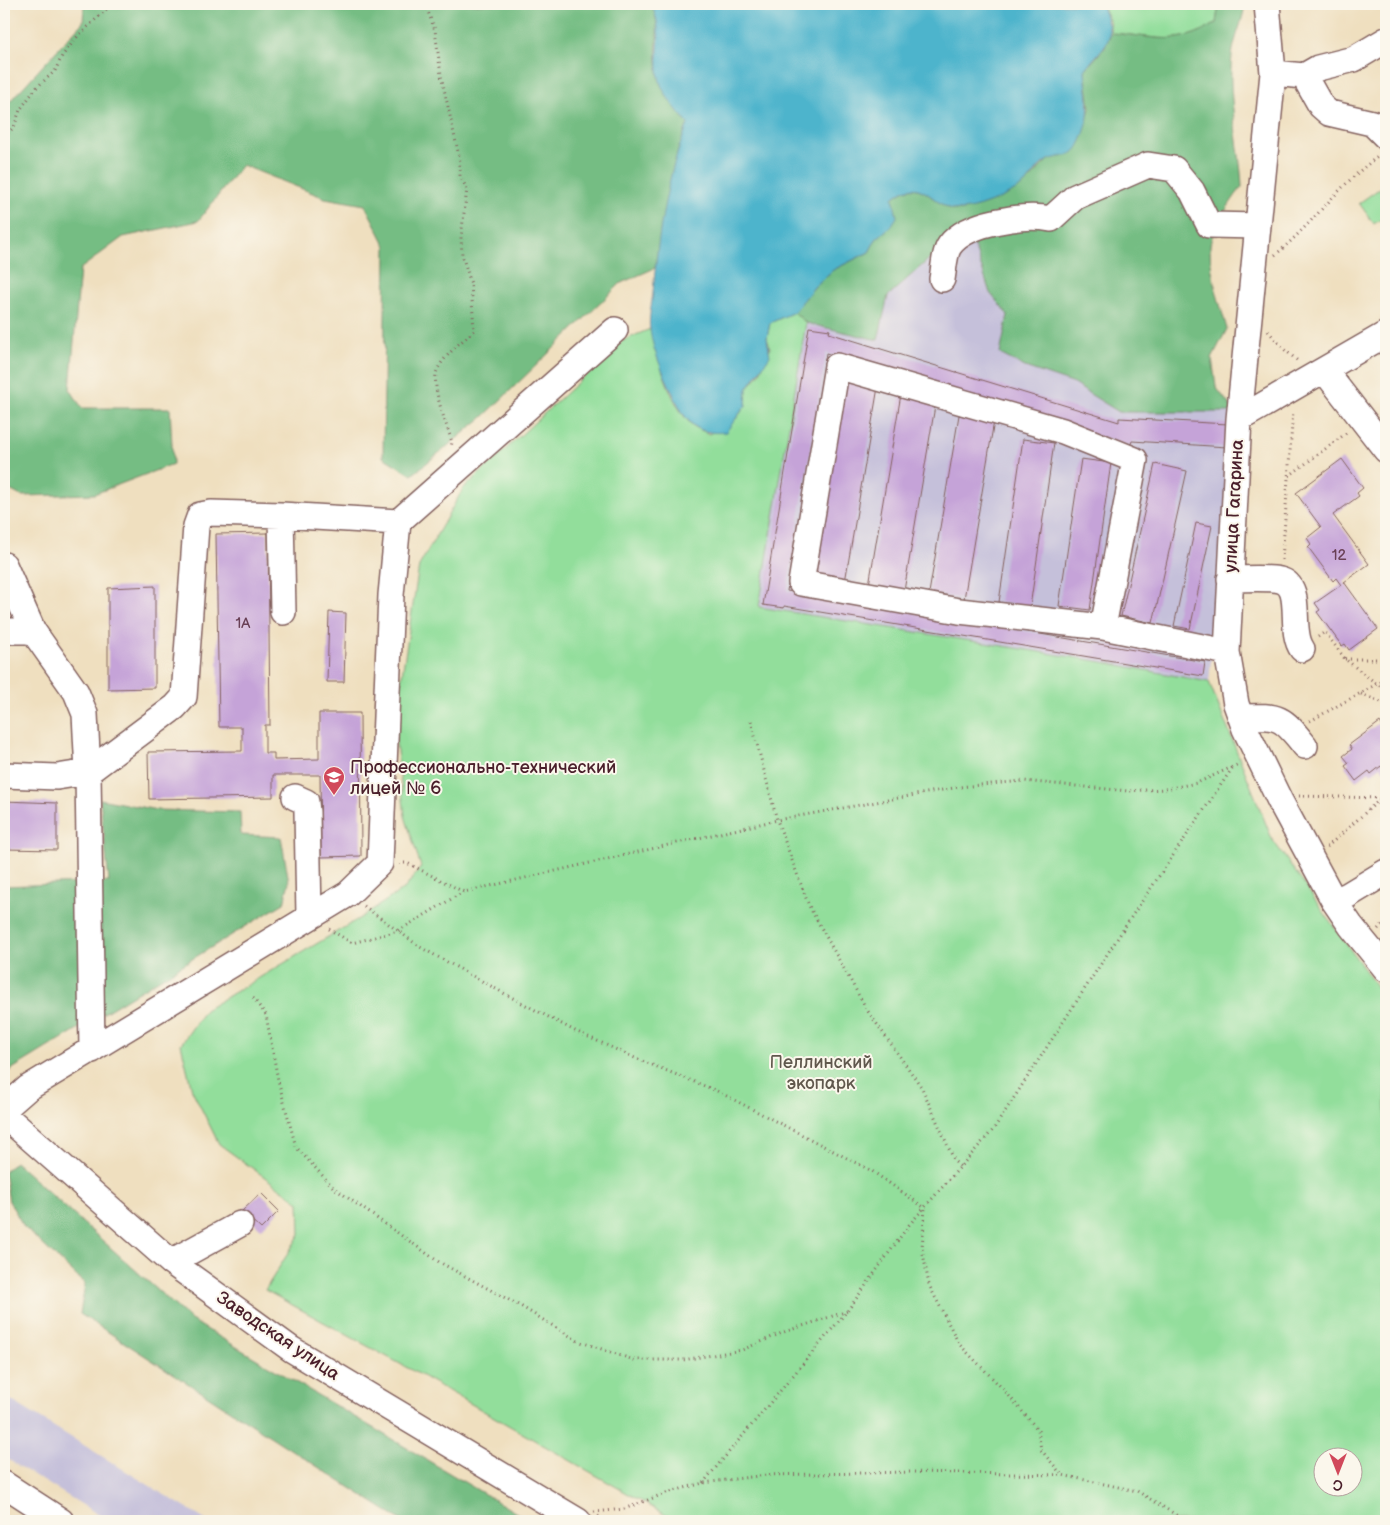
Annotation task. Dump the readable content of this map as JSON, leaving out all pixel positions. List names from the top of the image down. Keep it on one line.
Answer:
{"streets":{"street":["улица Гагарина","Заводская улица"]},"parks":["Пеллинский экопарк"],"places":{"school or university":["Профессионально-технический лицей № 6"]},"house_numbers":["12","1А"],"north":"bottom"}
